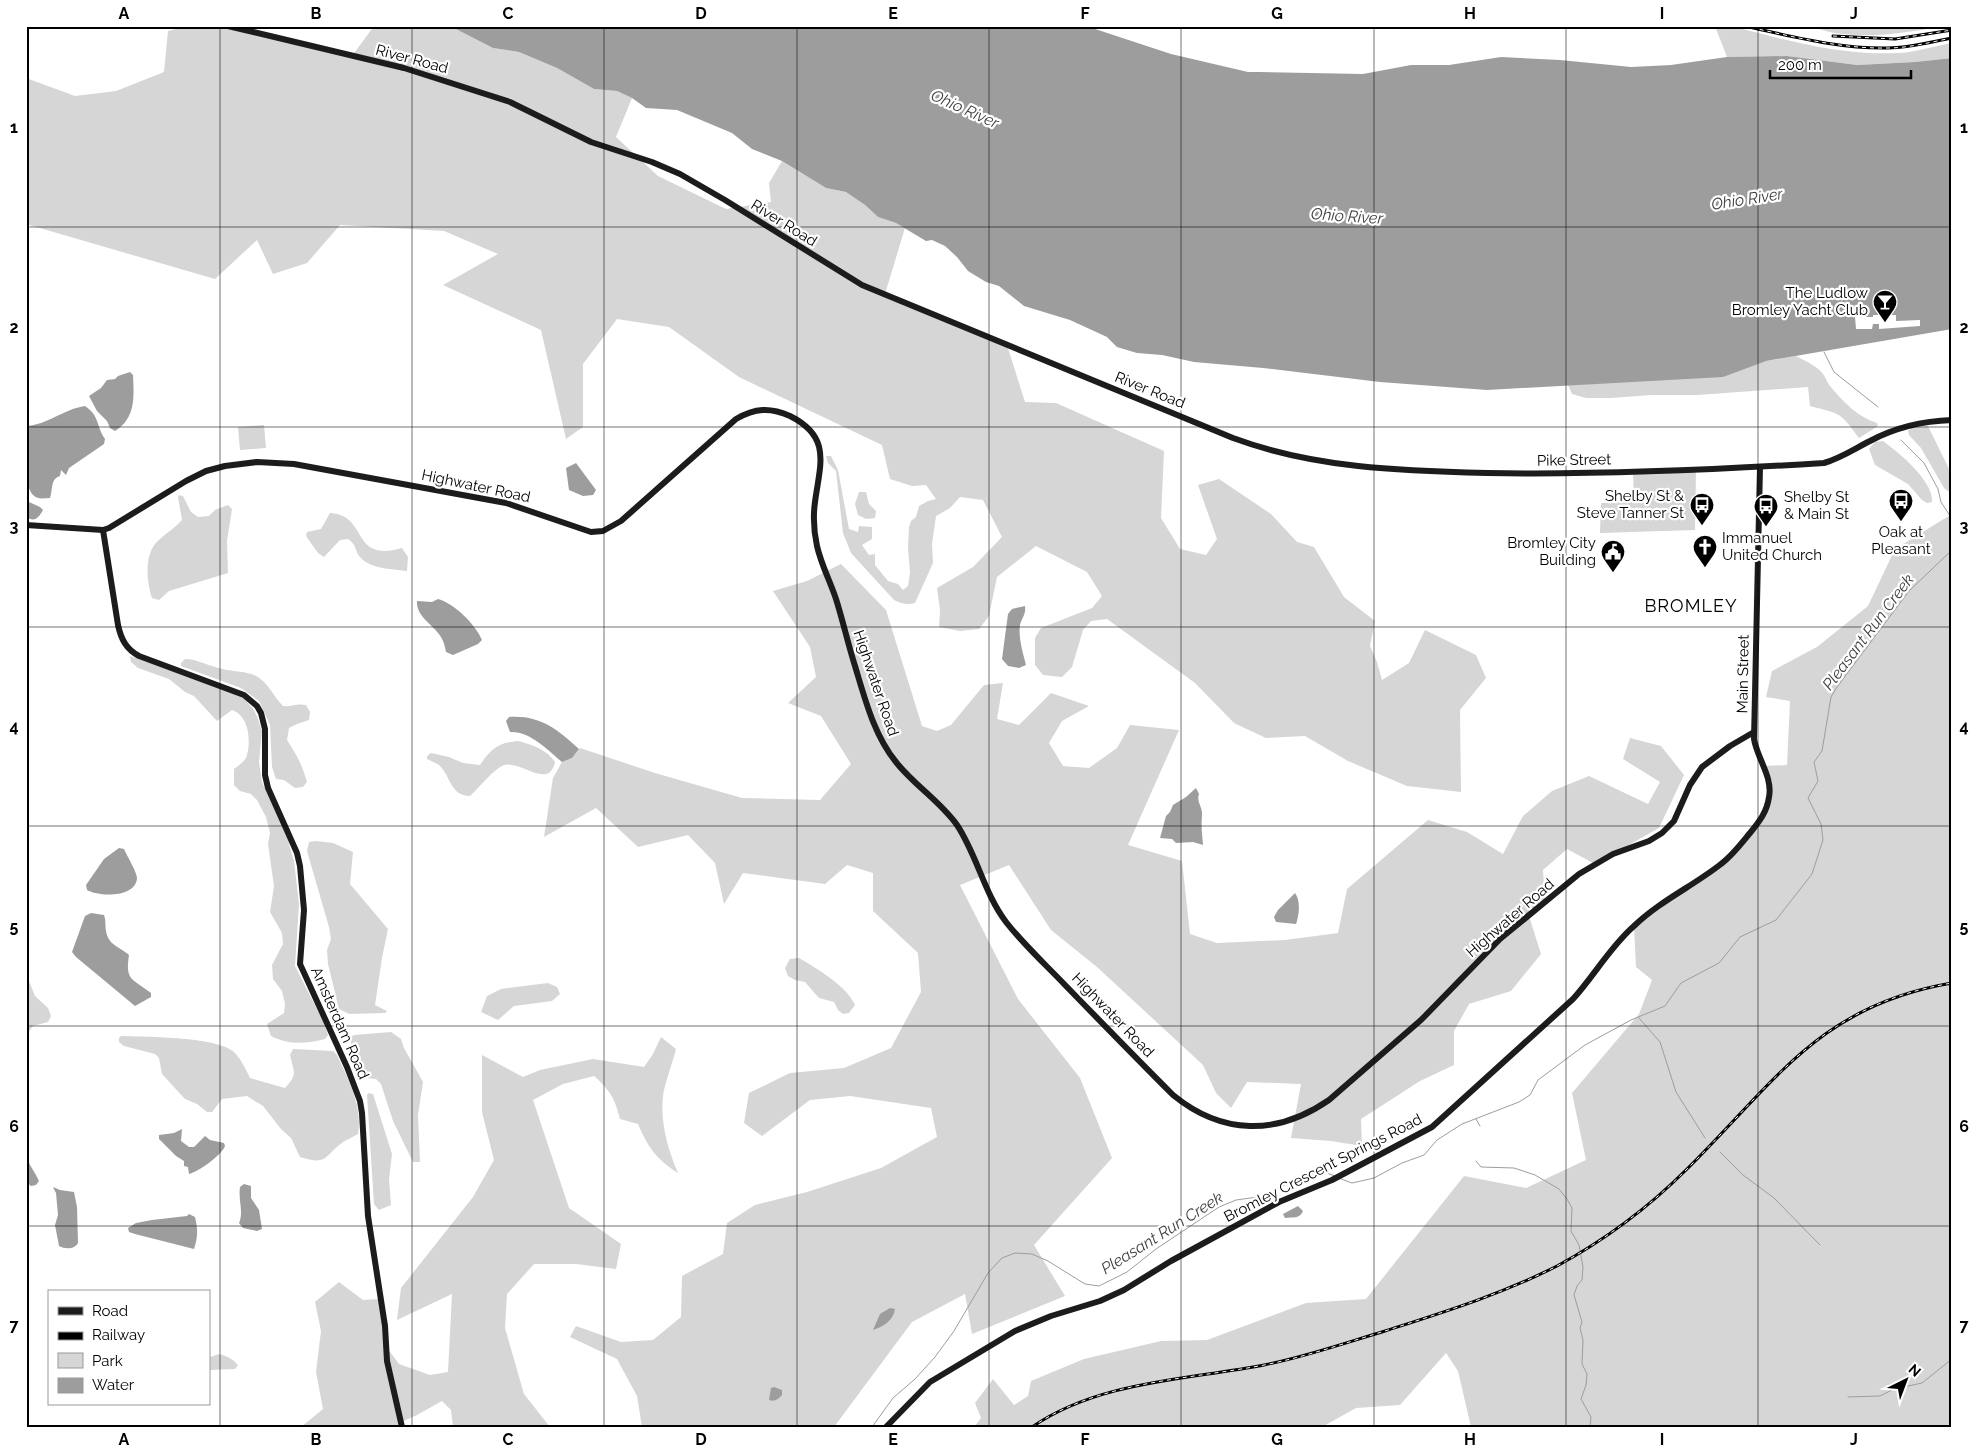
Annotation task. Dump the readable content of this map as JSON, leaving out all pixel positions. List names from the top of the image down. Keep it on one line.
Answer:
{"streets":{"street":["River Road","Pike Street","Highwater Road","Main Street","Amsterdam Road","Bromley Crescent Springs Road"]},"crossings":[["River Road","Pike Street"],["Pike Street","Main Street"],["Highwater Road","Main Street"],["Highwater Road","Amsterdam Road"],["Highwater Road","Bromley Crescent Springs Road"],["Main Street","Bromley Crescent Springs Road"]],"districts":["BROMLEY"],"water":["Ohio River","Pleasant Run Creek"],"places":{"bar":["The Ludlow Bromley Yacht Club"],"bus stop":["Oak at Pleasant","Shelby St & Steve Tanner St","Shelby St & Main St"],"church":["Immanuel United Church"],"public building":["Bromley City Building"]},"legend":["Road","Railway","Park","Water"],"scale_bar":"200 m","north":"top right","grid":{"columns":["A","B","C","D","E","F","G","H","I","J"],"rows":["1","2","3","4","5","6","7"]}}
